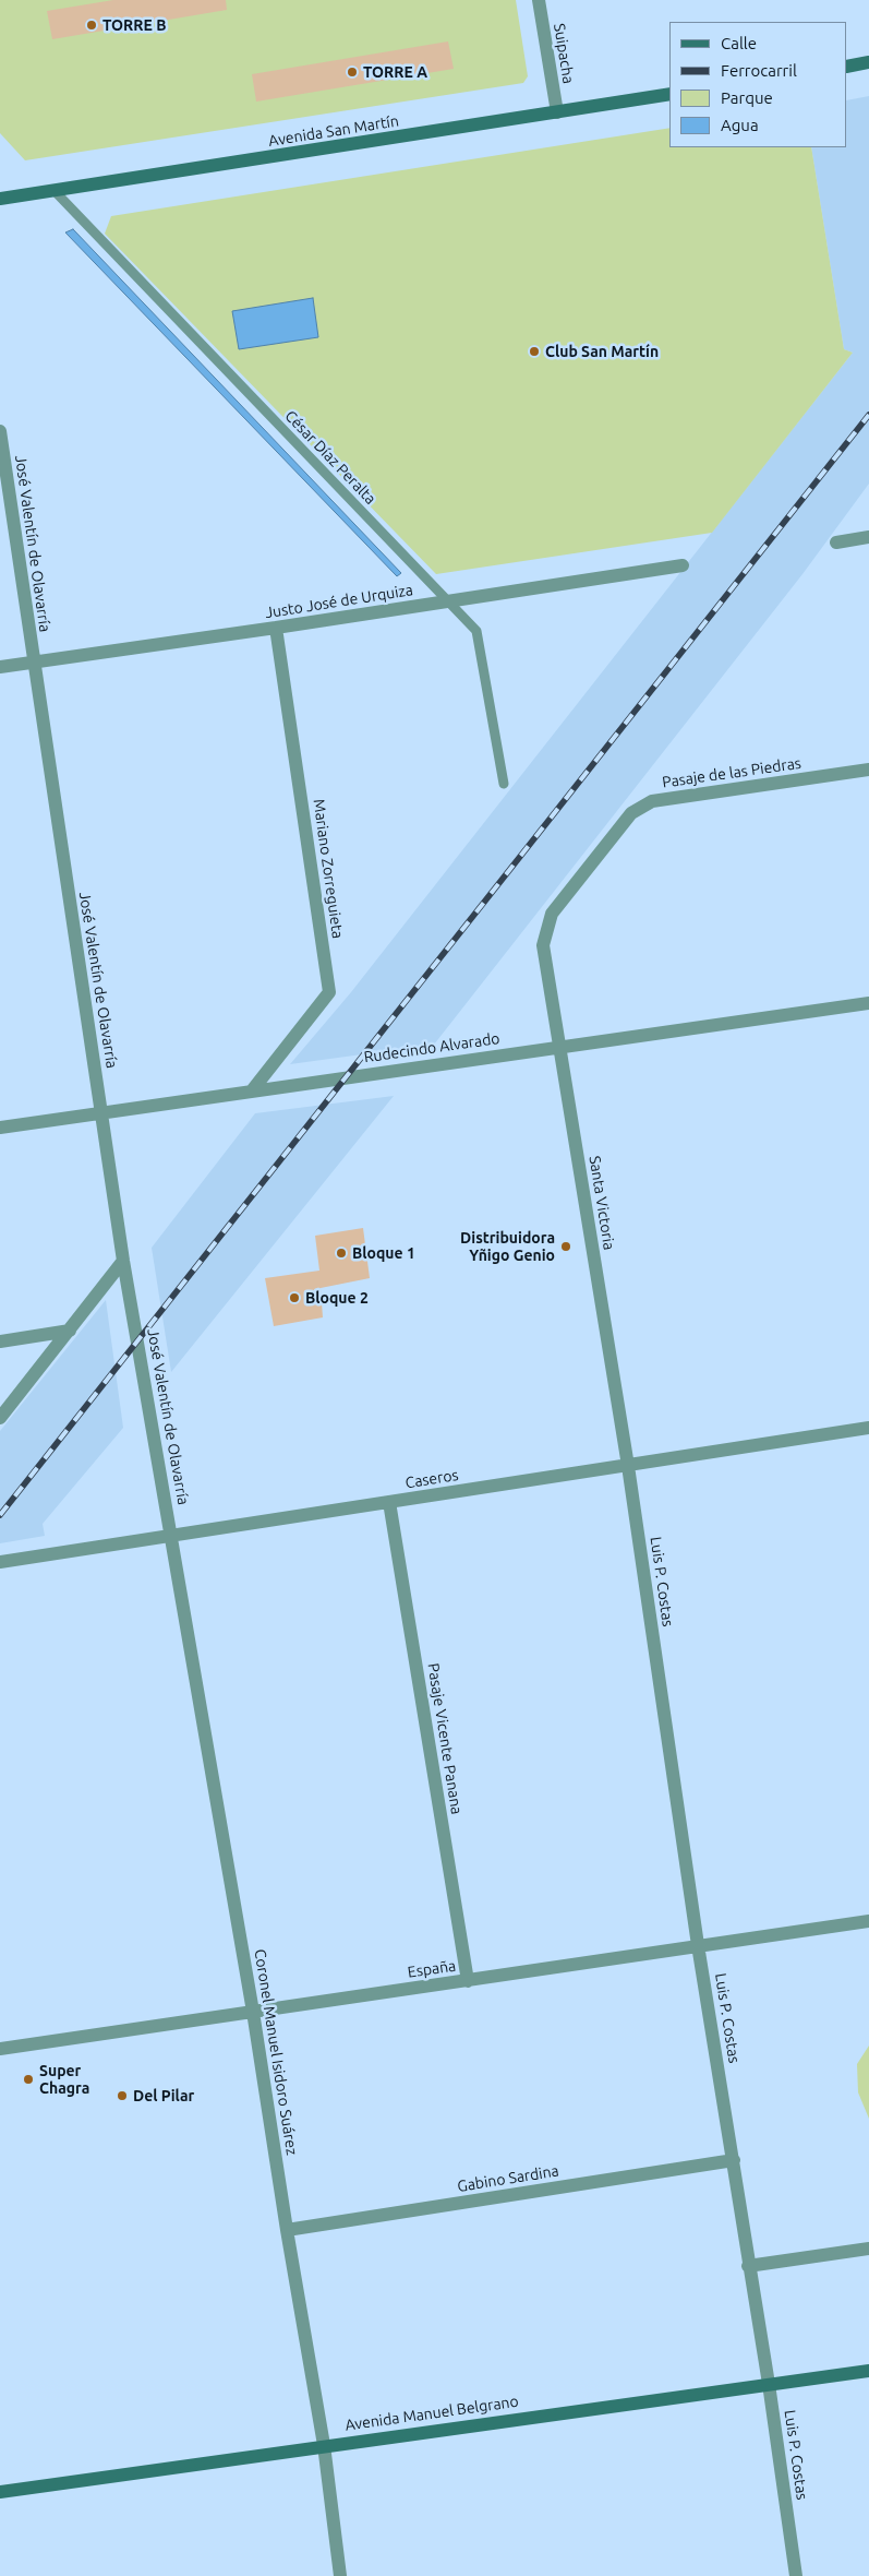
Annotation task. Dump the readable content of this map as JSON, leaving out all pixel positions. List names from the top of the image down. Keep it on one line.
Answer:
{"streets":{"main road":["Avenida San Martín","Avenida Manuel Belgrano"],"street":["Suipacha","José Valentín de Olavarría","Justo José de Urquiza","Pasaje de las Piedras","Mariano Zorreguieta","Rudecindo Alvarado","Santa Victoria","Caseros","Luis P. Costas","Pasaje Vicente Panana","España","Coronel Manuel Isidoro Suárez","Gabino Sardina"],"lane":["César Díaz Peralta"]},"crossings":[["Suipacha","Avenida San Martín"],["Avenida San Martín","César Díaz Peralta"],["César Díaz Peralta","Justo José de Urquiza"],["José Valentín de Olavarría","Justo José de Urquiza"],["José Valentín de Olavarría","Rudecindo Alvarado"],["José Valentín de Olavarría","Caseros"],["José Valentín de Olavarría","Coronel Manuel Isidoro Suárez"],["Justo José de Urquiza","Mariano Zorreguieta"],["Pasaje de las Piedras","Santa Victoria"],["Mariano Zorreguieta","Rudecindo Alvarado"],["Rudecindo Alvarado","Santa Victoria"],["Santa Victoria","Caseros"],["Santa Victoria","Luis P. Costas"],["Caseros","Luis P. Costas"],["Caseros","Pasaje Vicente Panana"],["Caseros","Coronel Manuel Isidoro Suárez"],["Luis P. Costas","España"],["Luis P. Costas","Gabino Sardina"],["Luis P. Costas","Avenida Manuel Belgrano"],["Pasaje Vicente Panana","España"],["España","Coronel Manuel Isidoro Suárez"],["Coronel Manuel Isidoro Suárez","Gabino Sardina"],["Coronel Manuel Isidoro Suárez","Avenida Manuel Belgrano"]],"places":["TORRE B","TORRE A","Club San Martín","Distribuidora Yñigo Genio","Bloque 1","Bloque 2","Super Chagra","Del Pilar"],"legend":["Calle","Ferrocarril","Parque","Agua"]}
